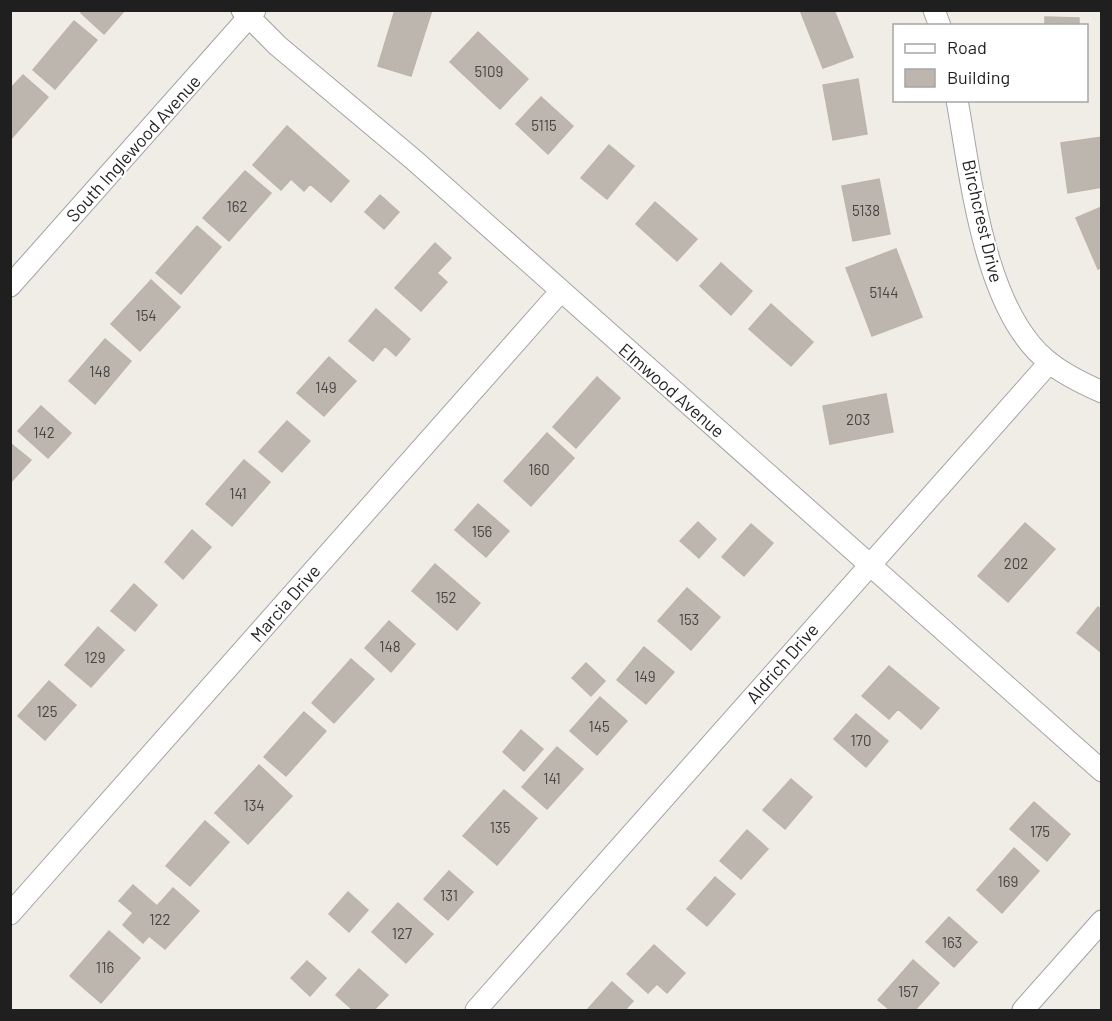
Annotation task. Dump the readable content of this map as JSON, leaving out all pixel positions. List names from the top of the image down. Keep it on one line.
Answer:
{"streets":{"street":["South Inglewood Avenue","Birchcrest Drive","Elmwood Avenue","Marcia Drive","Aldrich Drive"]},"crossings":[["South Inglewood Avenue","Elmwood Avenue"],["Birchcrest Drive","Aldrich Drive"],["Elmwood Avenue","Marcia Drive"],["Elmwood Avenue","Aldrich Drive"]],"house_numbers":["5109","5115","162","5138","5144","154","148","149","203","142","160","141","156","202","152","153","148","129","149","125","145","170","141","134","135","175","169","131","122","127","163","116","157"],"legend":["Road","Building"]}
